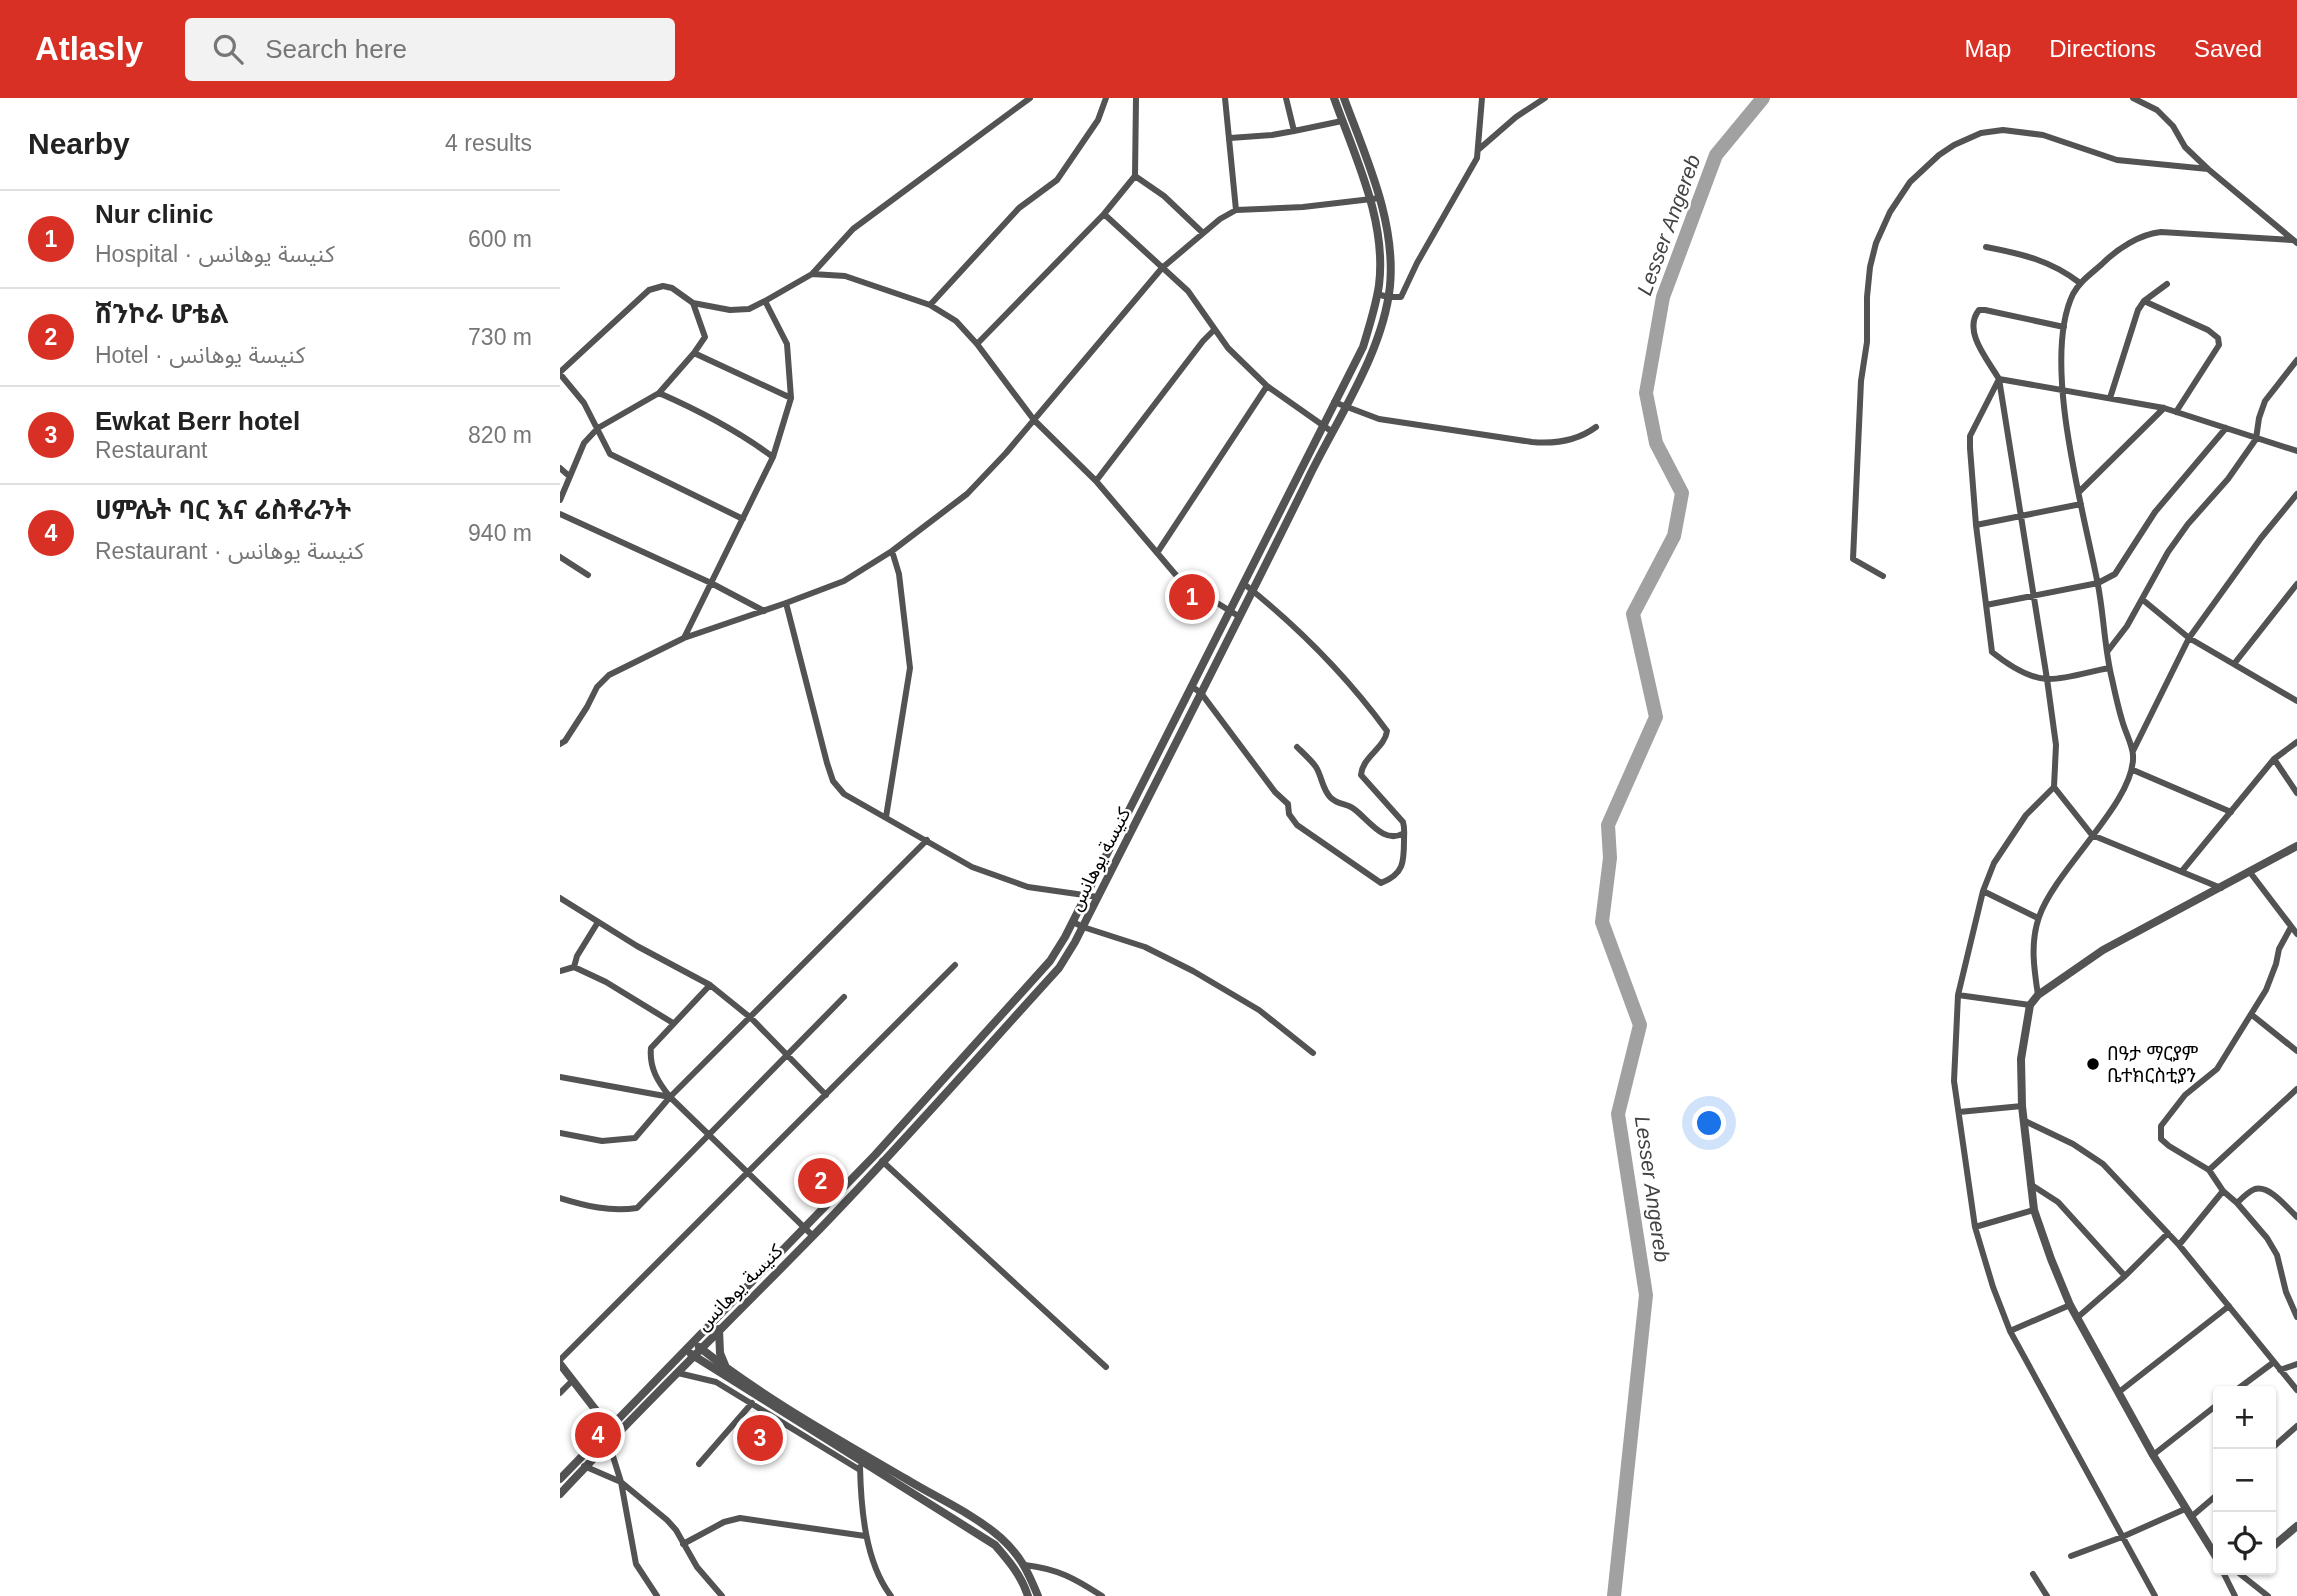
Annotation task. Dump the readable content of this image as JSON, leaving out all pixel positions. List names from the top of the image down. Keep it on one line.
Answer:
{"streets":{"street":["كنيسة يوهانس"]},"water":["Lesser Angereb"],"places":["በዓታ ማርያም ቤተክርስቲያን"],"page":{"header":"Atlasly","search":"Search here","nav":["Map","Directions","Saved"],"heading":["Nearby","4 results"],"list":[{"mark":"1","name":"Nur clinic","note":"Hospital · كنيسة يوهانس","value":"600 m"},{"mark":"2","name":"ሸንኮራ ሆቴል","note":"Hotel · كنيسة يوهانس","value":"730 m"},{"mark":"3","name":"Ewkat Berr hotel","note":"Restaurant","value":"820 m"},{"mark":"4","name":"ሀምሌት ባር እና ሬስቶራንት","note":"Restaurant · كنيسة يوهانس","value":"940 m"}],"pins":["1","2","4","3"],"map_buttons":["+","−"]}}
